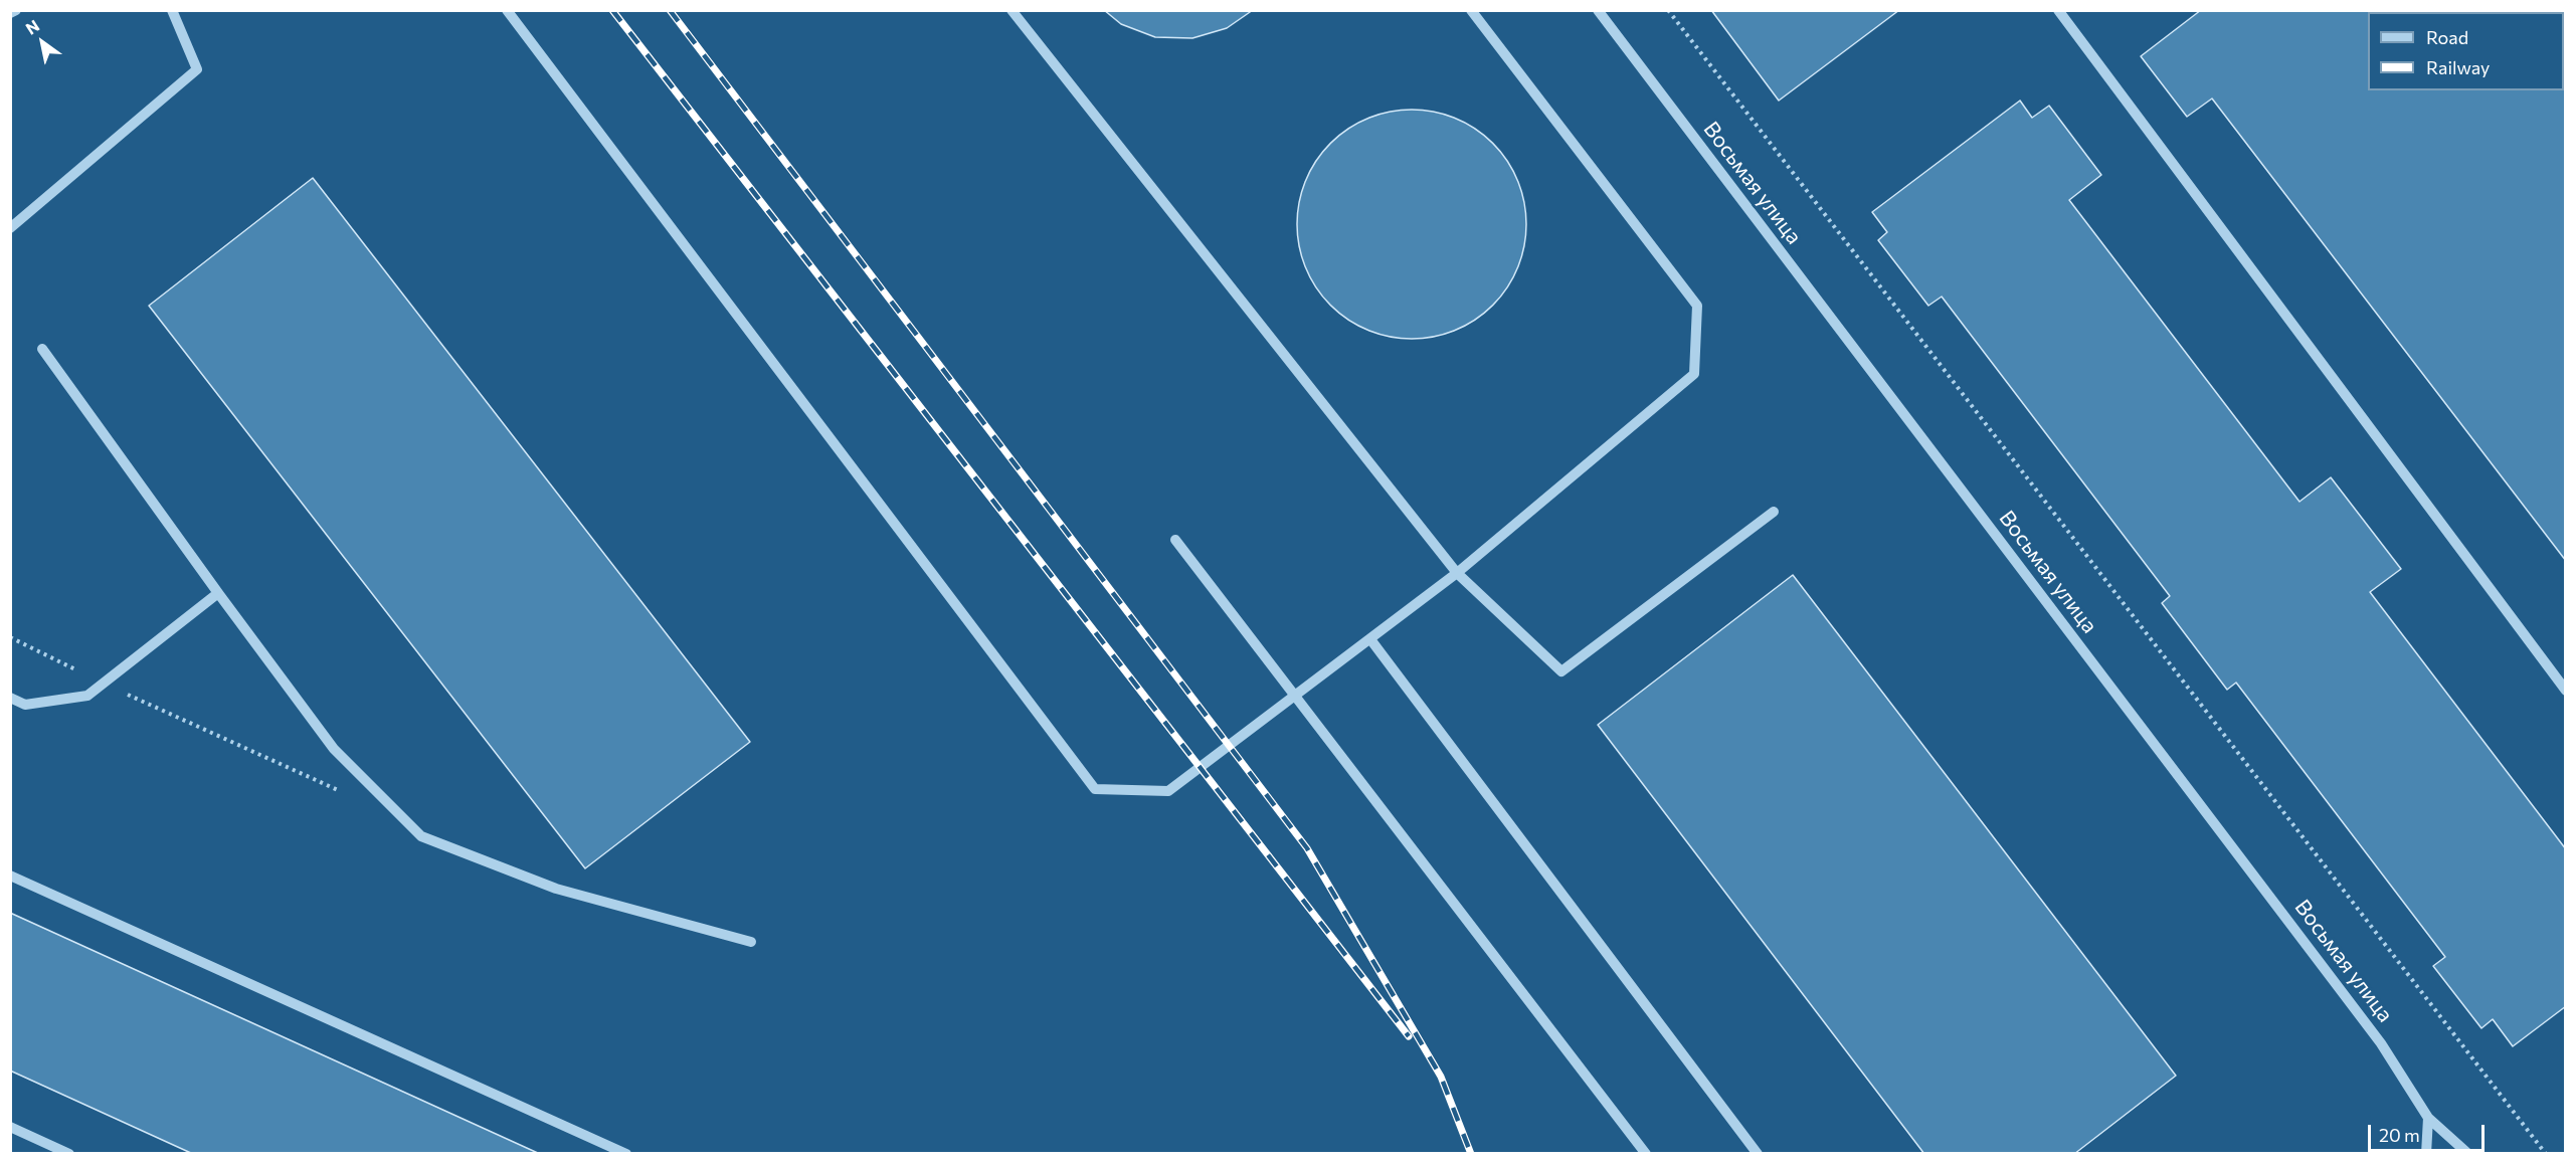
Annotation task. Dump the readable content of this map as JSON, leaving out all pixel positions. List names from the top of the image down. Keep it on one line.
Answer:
{"streets":{"street":["Восьмая улица"]},"legend":["Road","Railway"],"scale_bar":"20 m","north":"top left"}
